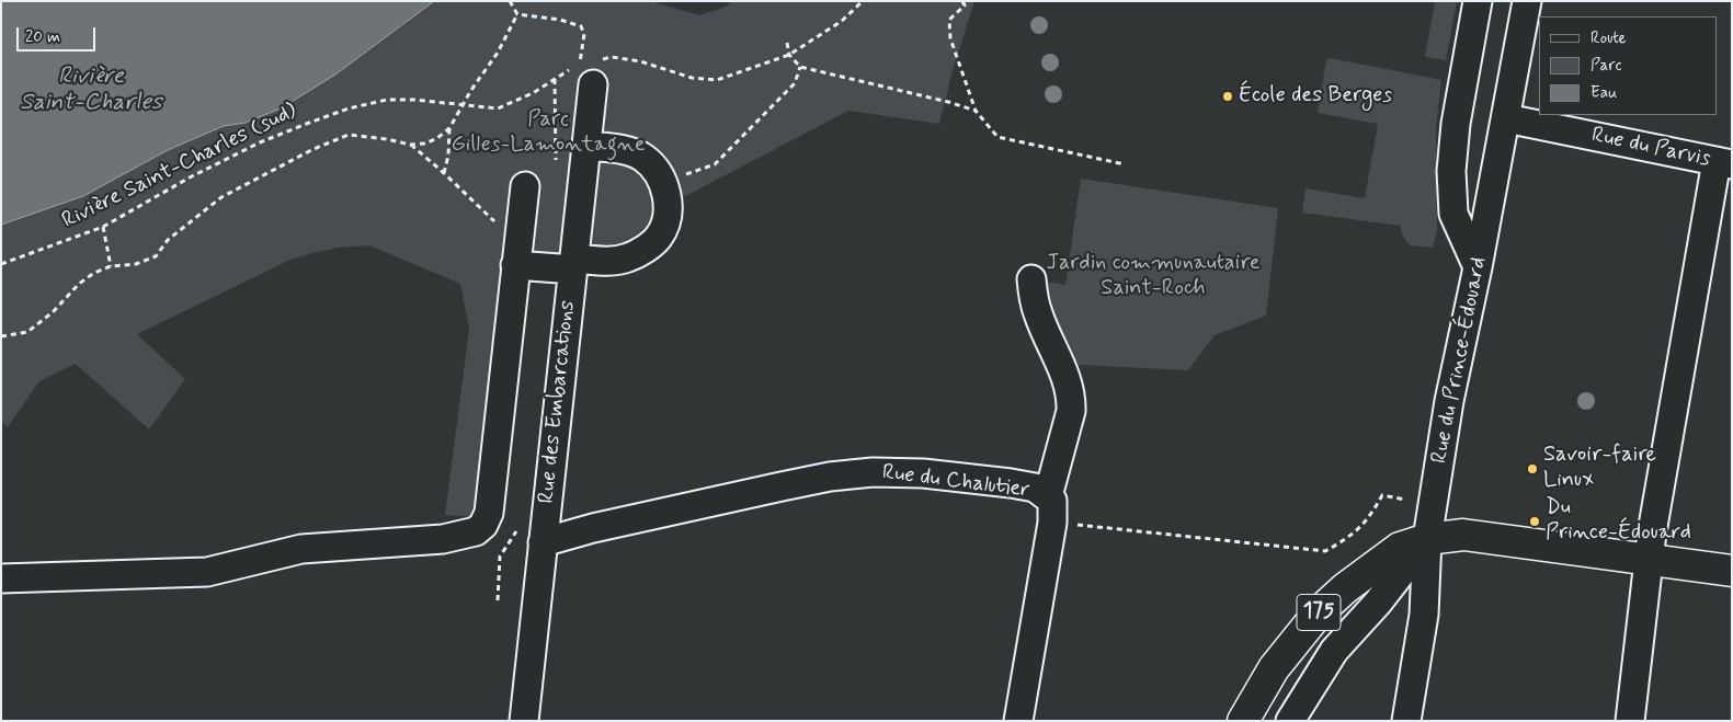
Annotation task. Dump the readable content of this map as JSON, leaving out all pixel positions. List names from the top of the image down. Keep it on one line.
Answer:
{"streets":{"main road":["175"],"street":["Rue du Parvis","Rue du Prince-Édouard","Rue des Embarcations","Rue du Chalutier"],"path":["Rivière Saint-Charles (sud)"]},"crossings":[["Rue du Parvis","Rue du Prince-Édouard"],["Rue du Prince-Édouard","175"],["Rue des Embarcations","Rue du Chalutier"]],"water":["Rivière Saint-Charles"],"parks":["Parc Gilles-Lamontagne","Jardin communautaire Saint-Roch"],"places":["École des Berges","Savoir-faire Linux","Du Prince-Édouard"],"legend":["Route","Parc","Eau"],"scale_bar":"20 m"}
